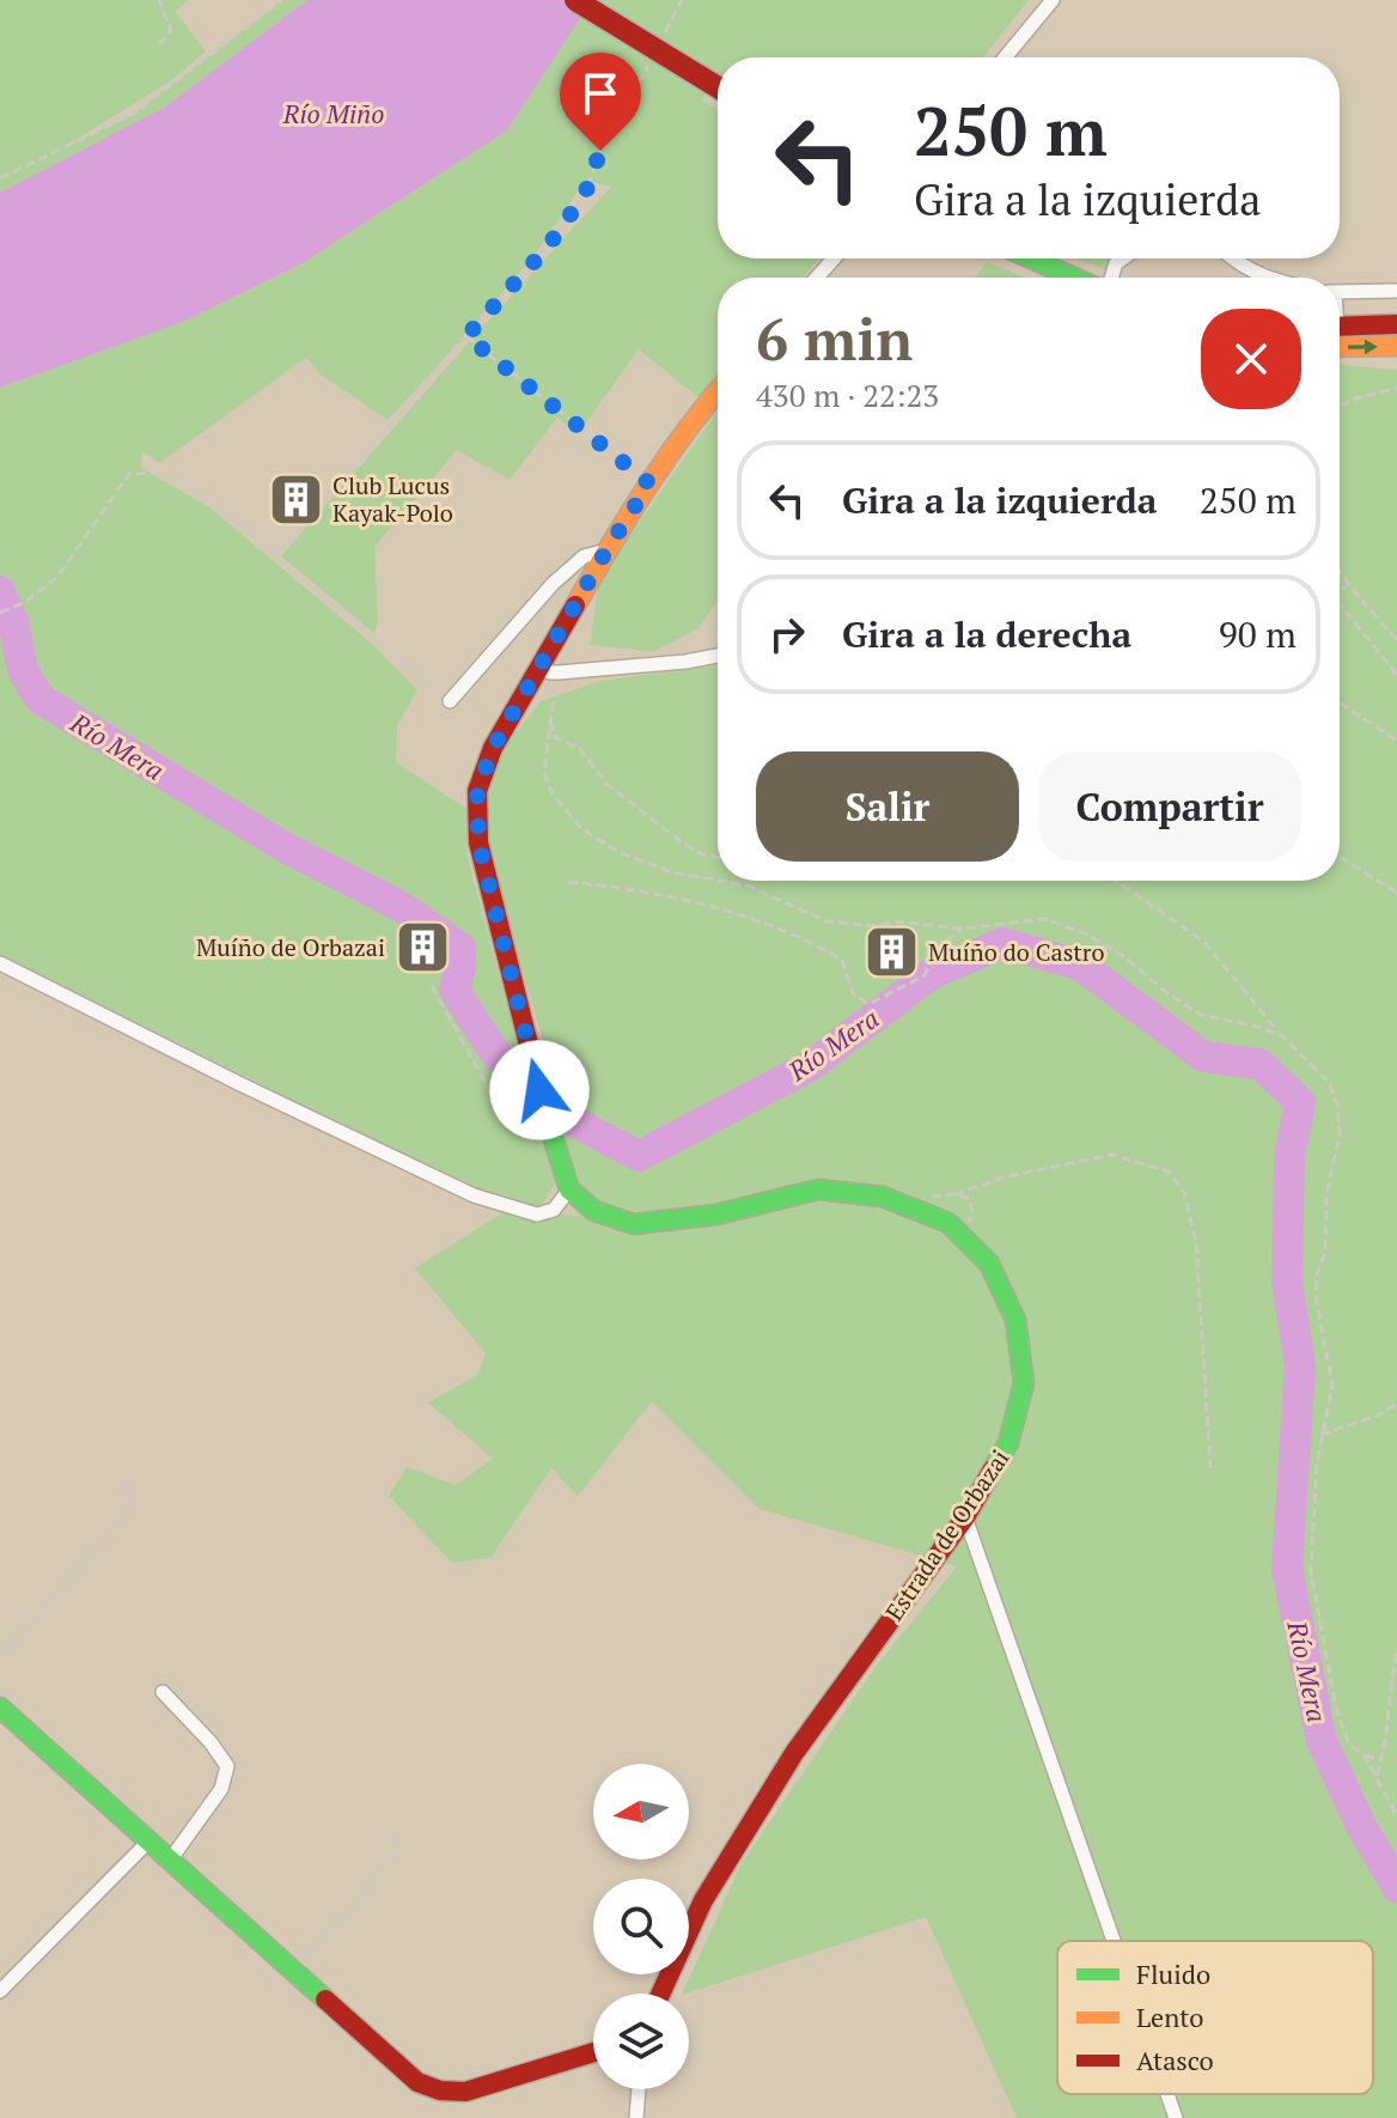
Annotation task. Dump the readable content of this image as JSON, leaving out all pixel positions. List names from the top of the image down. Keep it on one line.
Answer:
{"streets":{"main road":["Estrada de Orbazai"]},"water":["Río Miño","Río Mera"],"places":{"building":["Club Lucus Kayak-Polo","Muíño de Orbazai","Muíño do Castro"]},"legend":["Fluido","Lento","Atasco"],"north":"left","page":{"turn":["250 m","Gira a la izquierda"],"heading":["6 min","430 m · 22:23"],"list":[{"name":"Gira a la izquierda","value":"250 m"},{"name":"Gira a la derecha","value":"90 m"}],"buttons":["Salir","Compartir"]}}
